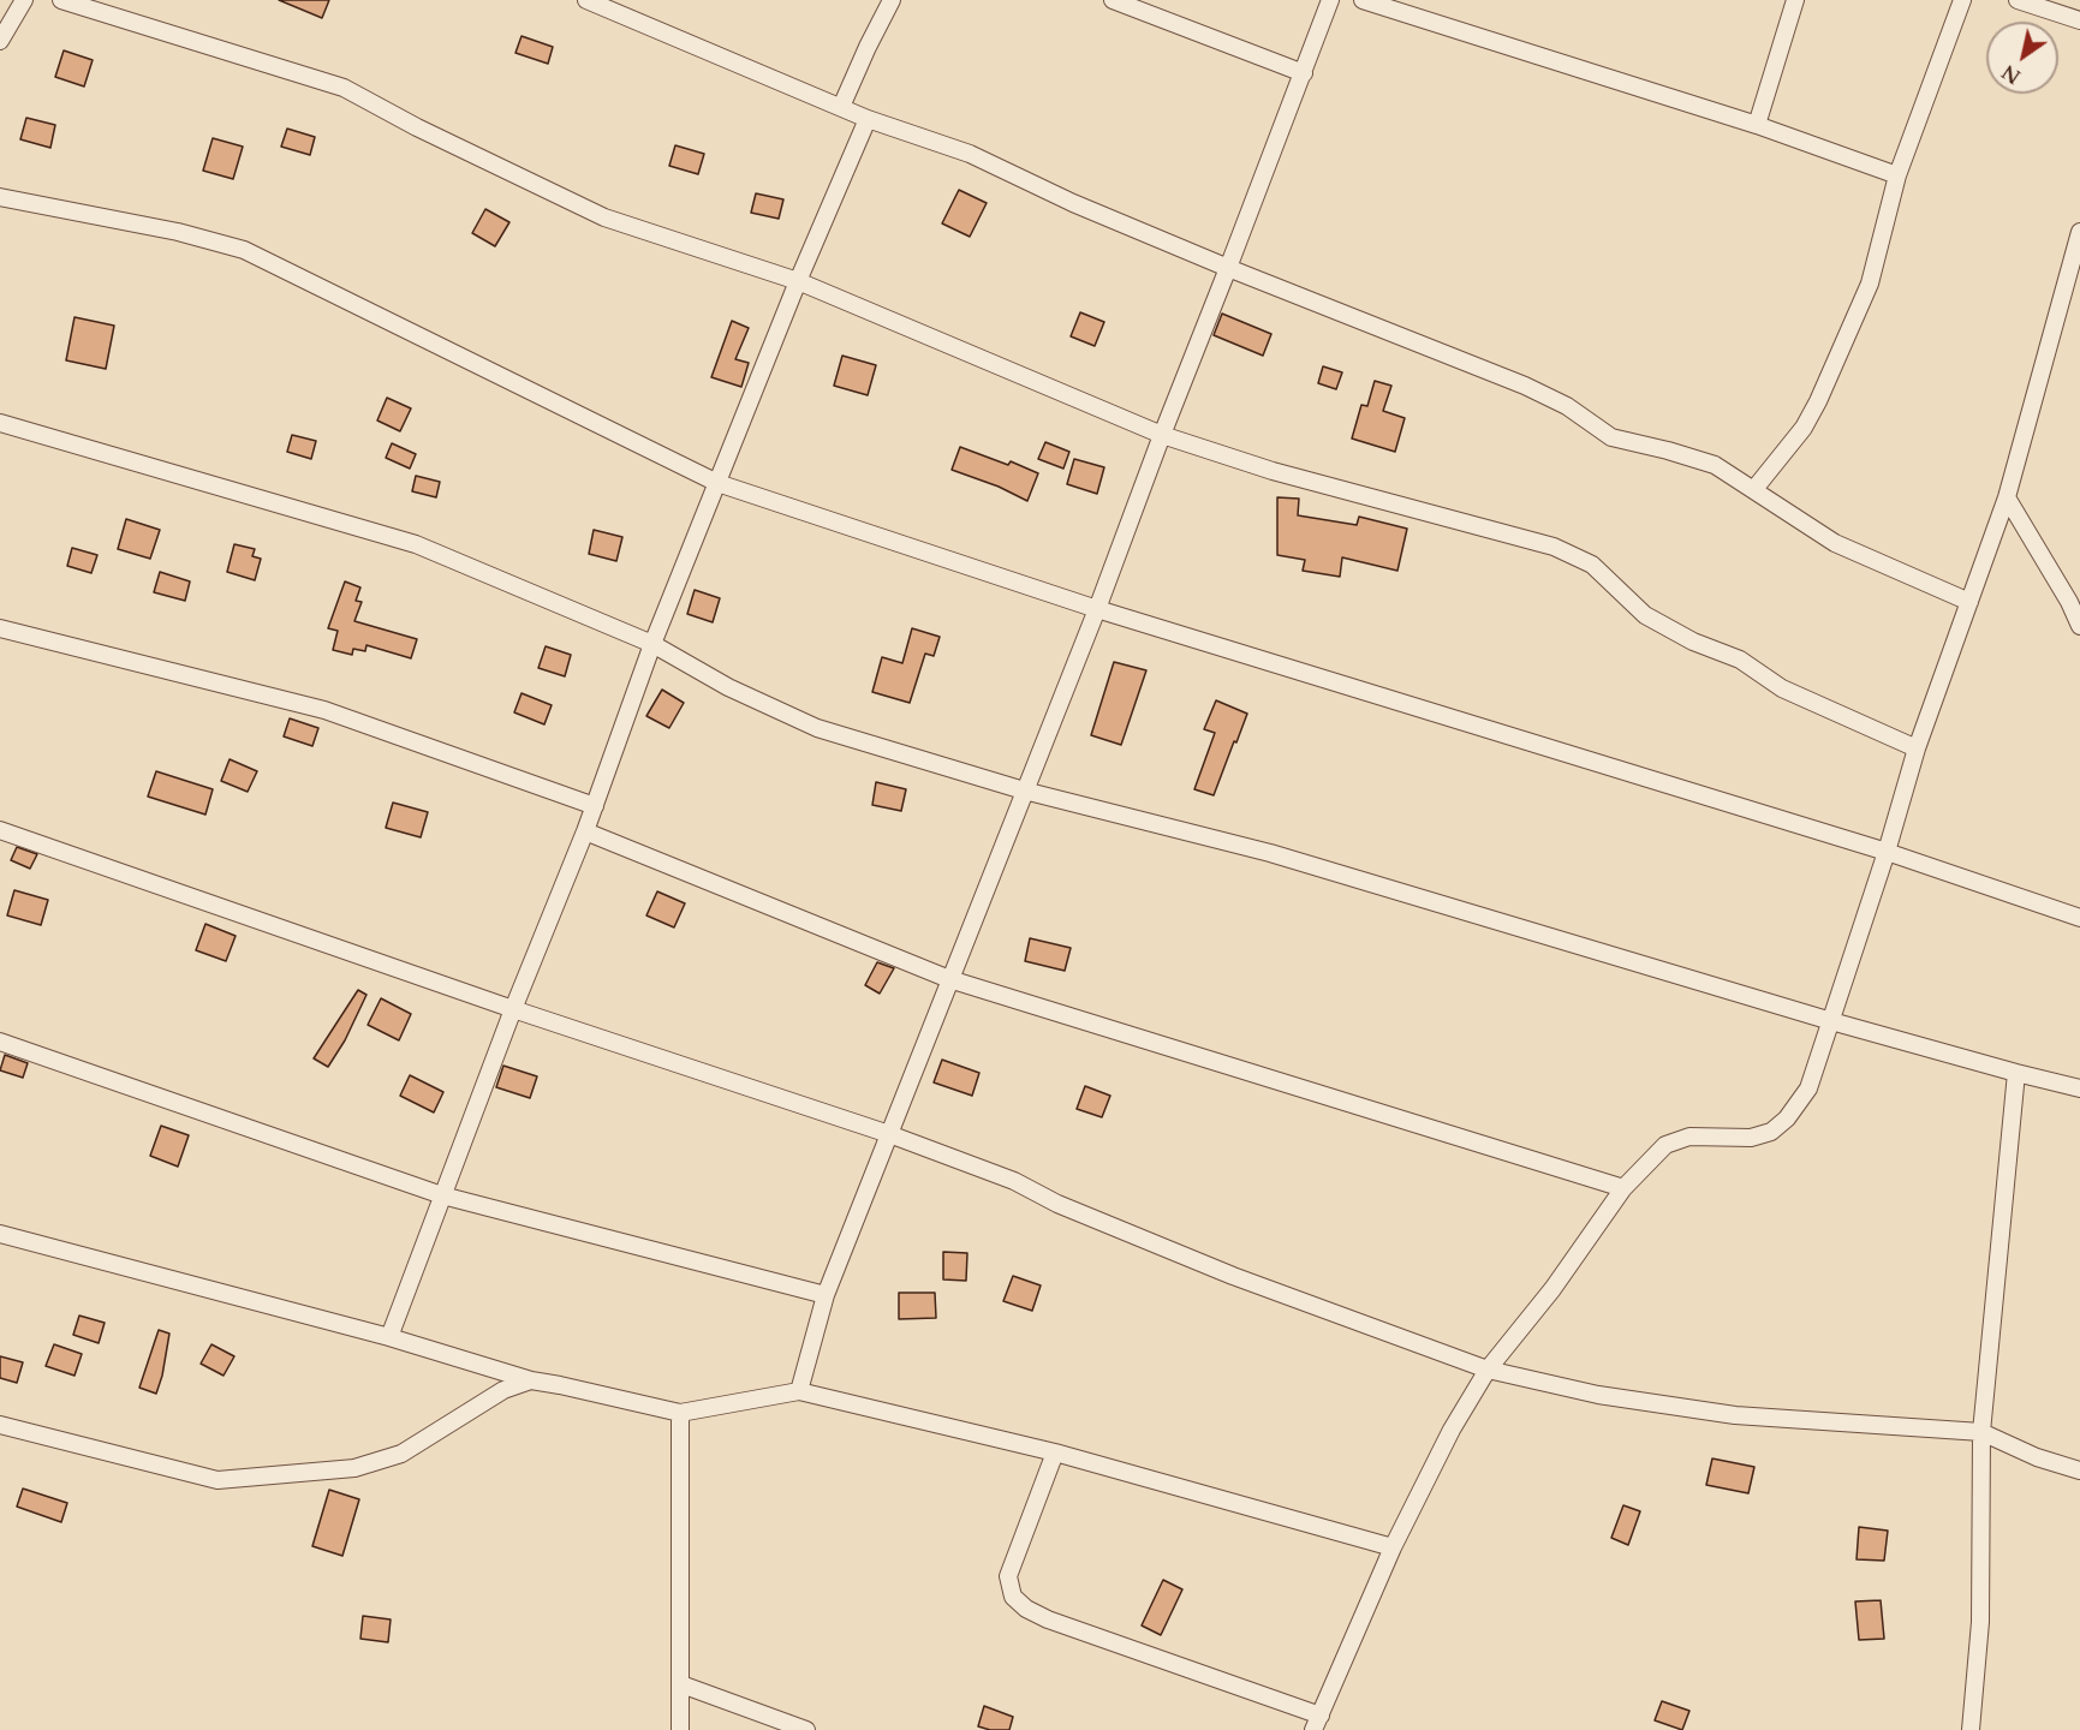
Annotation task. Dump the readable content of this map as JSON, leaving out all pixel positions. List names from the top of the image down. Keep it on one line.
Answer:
{"north":"bottom left"}
